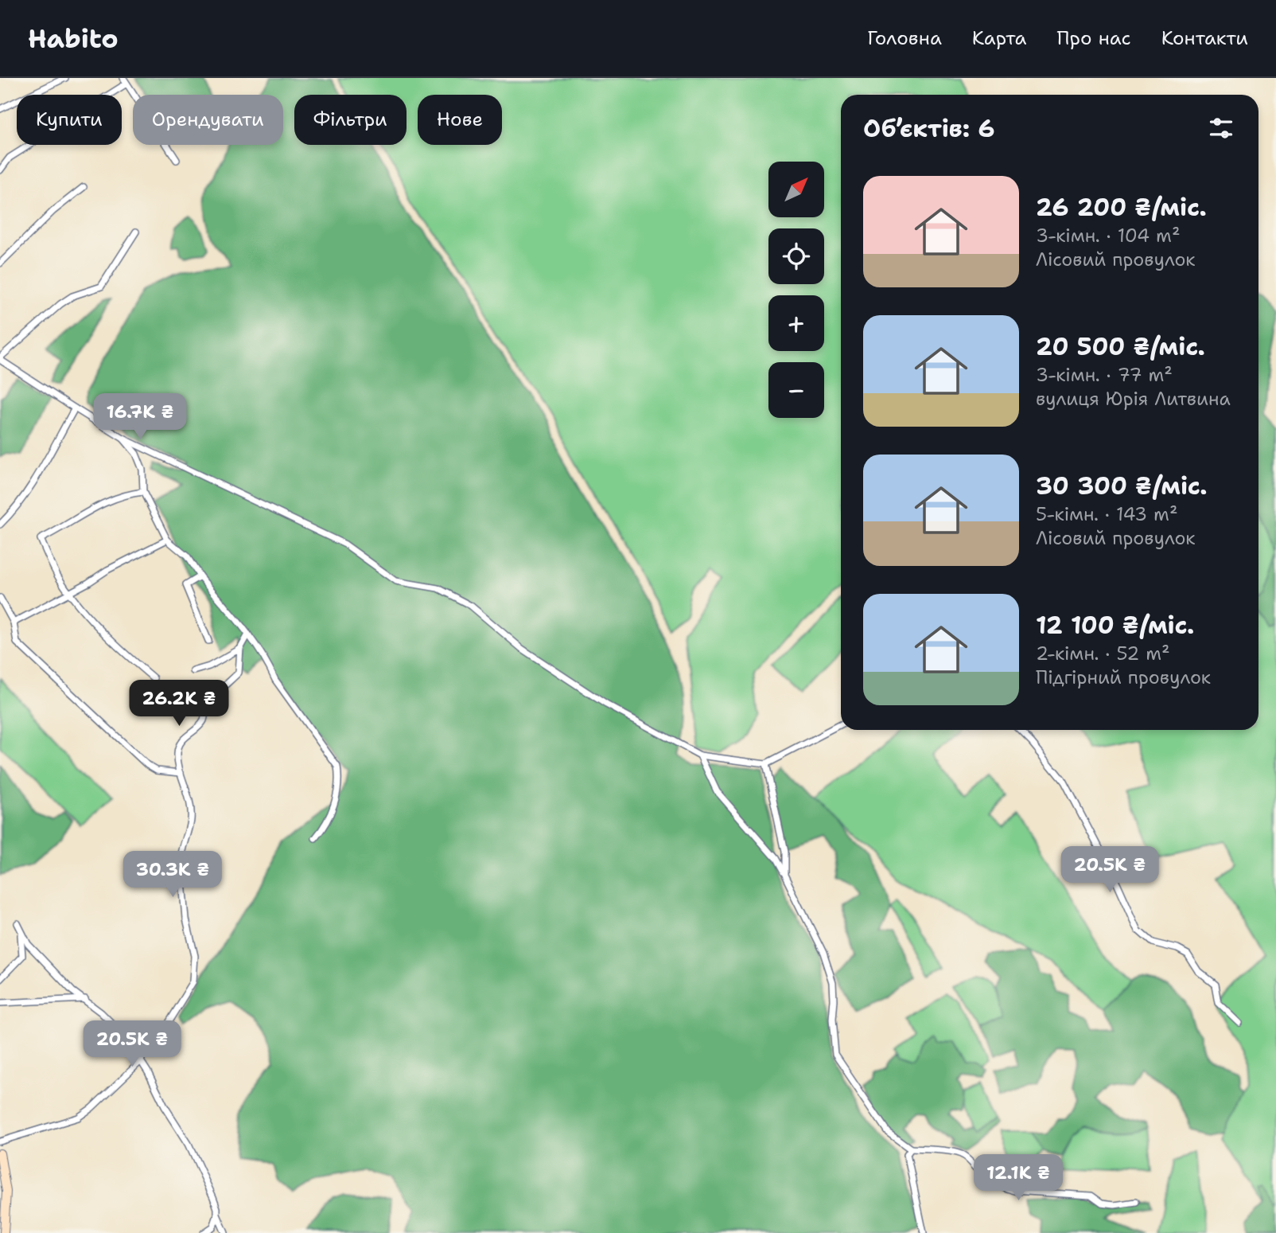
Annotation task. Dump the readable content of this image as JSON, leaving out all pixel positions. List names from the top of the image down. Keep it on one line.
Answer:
{"north":"top right","page":{"header":"Habito","nav":["Головна","Карта","Про нас","Контакти"],"chip":["Купити","Орендувати","Фільтри","Нове"],"heading":"Об’єктів: 6","map_buttons":["+","−"],"list":[{"name":"26 200 ₴/міс.","note":"3-кімн. · 104 m² · Лісовий провулок"},{"name":"20 500 ₴/міс.","note":"3-кімн. · 77 m² · вулиця Юрія Литвина"},{"name":"30 300 ₴/міс.","note":"5-кімн. · 143 m² · Лісовий провулок"},{"name":"12 100 ₴/міс.","note":"2-кімн. · 52 m² · Підгірний провулок"}],"price":["16.7K ₴","26.2K ₴","20.5K ₴","30.3K ₴","20.5K ₴","12.1K ₴"]}}
